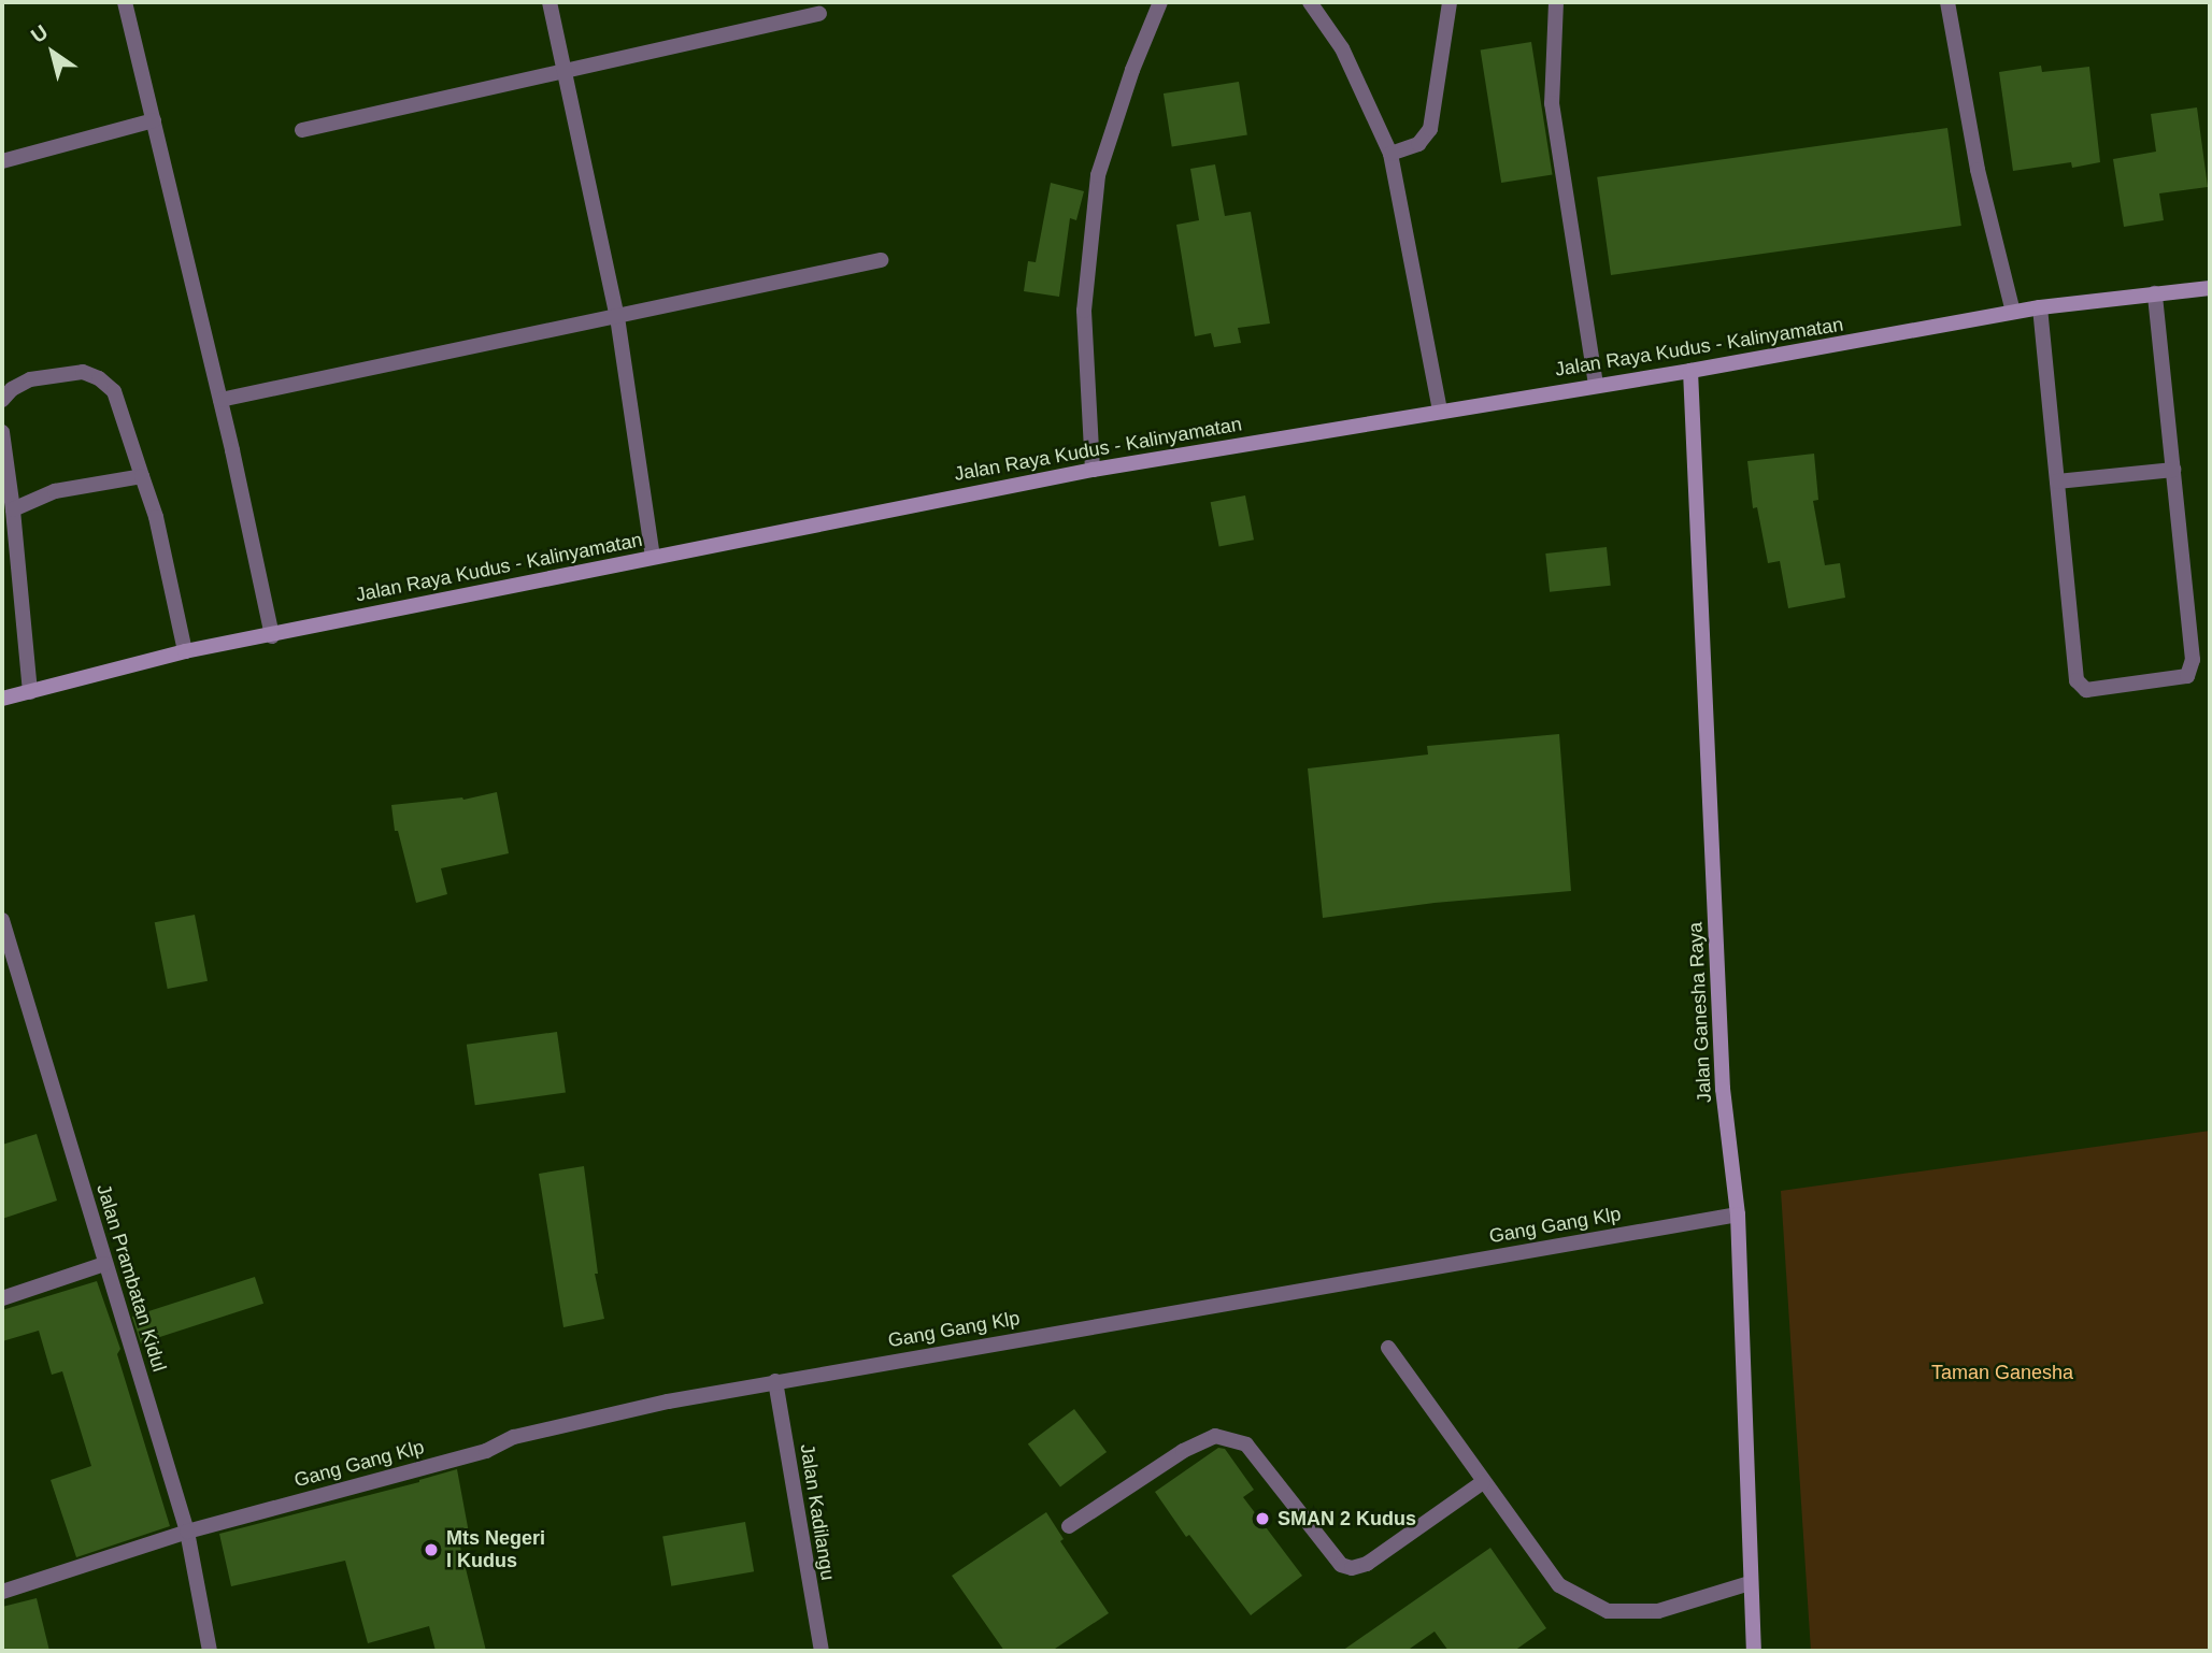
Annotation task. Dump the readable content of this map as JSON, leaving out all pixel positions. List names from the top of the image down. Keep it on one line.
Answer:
{"streets":{"main road":["Jalan Raya Kudus - Kalinyamatan","Jalan Ganesha Raya"],"street":["Gang Gang Klp","Jalan Prambatan Kidul","Jalan Kadilangu"]},"crossings":[["Jalan Raya Kudus - Kalinyamatan","Jalan Ganesha Raya"],["Jalan Ganesha Raya","Gang Gang Klp"],["Gang Gang Klp","Jalan Prambatan Kidul"],["Gang Gang Klp","Jalan Kadilangu"]],"parks":["Taman Ganesha"],"places":["SMAN 2 Kudus","Mts Negeri I Kudus"],"north":"top left"}
